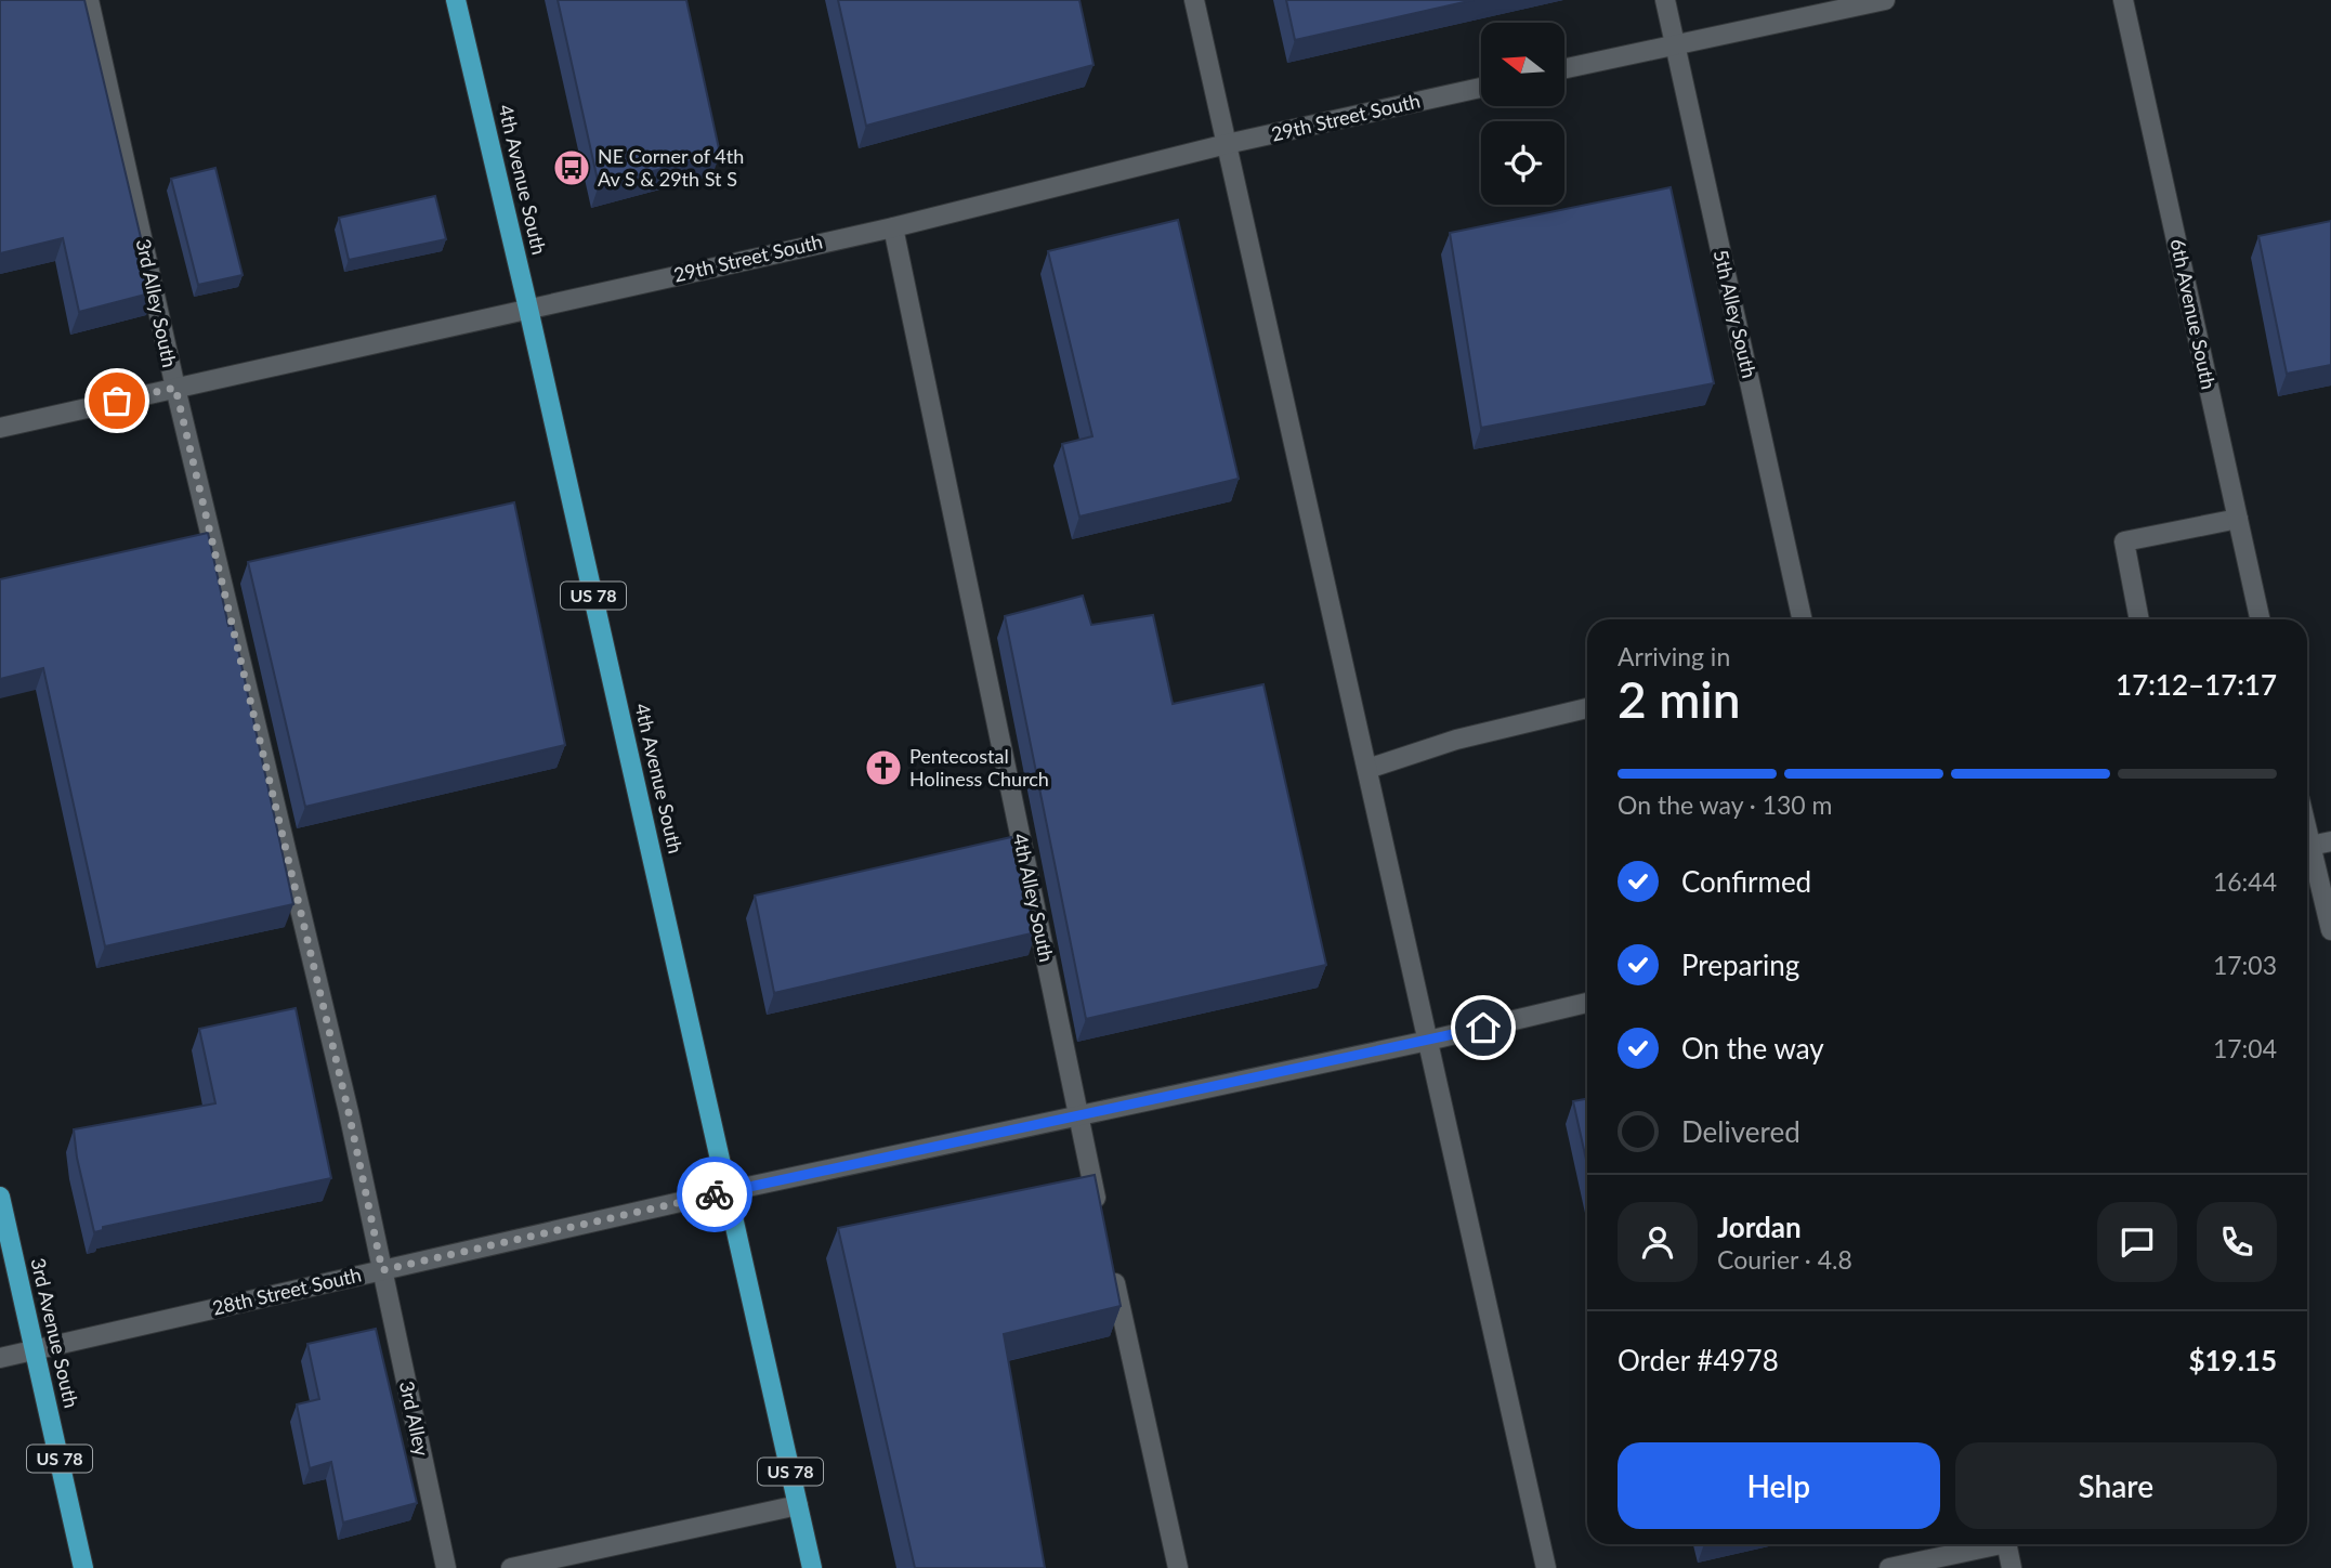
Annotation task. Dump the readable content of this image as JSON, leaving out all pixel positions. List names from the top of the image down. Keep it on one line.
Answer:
{"streets":{"main road":["4th Avenue South","US 78","3rd Avenue South"],"street":["29th Street South","3rd Alley South","5th Alley South","6th Avenue South","4th Alley South","28th Street South","3rd Alley"]},"crossings":[["29th Street South","4th Avenue South"],["29th Street South","3rd Alley South"],["29th Street South","4th Alley South"],["4th Avenue South","28th Street South"],["3rd Alley South","28th Street South"],["3rd Alley South","3rd Alley"],["4th Alley South","28th Street South"],["28th Street South","3rd Avenue South"],["28th Street South","3rd Alley"]],"places":{"bus stop":["NE Corner of 4th Av S & 29th St S"],"church":["Pentecostal Holiness Church"]},"north":"left","page":{"heading":["2 min","Arriving in","17:12–17:17"],"panel":["Jordan","Courier · 4.8","Order #4978","$19.15"],"bar":"On the way · 130 m","list":[["Confirmed","16:44"],["Preparing","17:03"],["On the way","17:04"],"Delivered"],"buttons":["Help","Share"]}}
